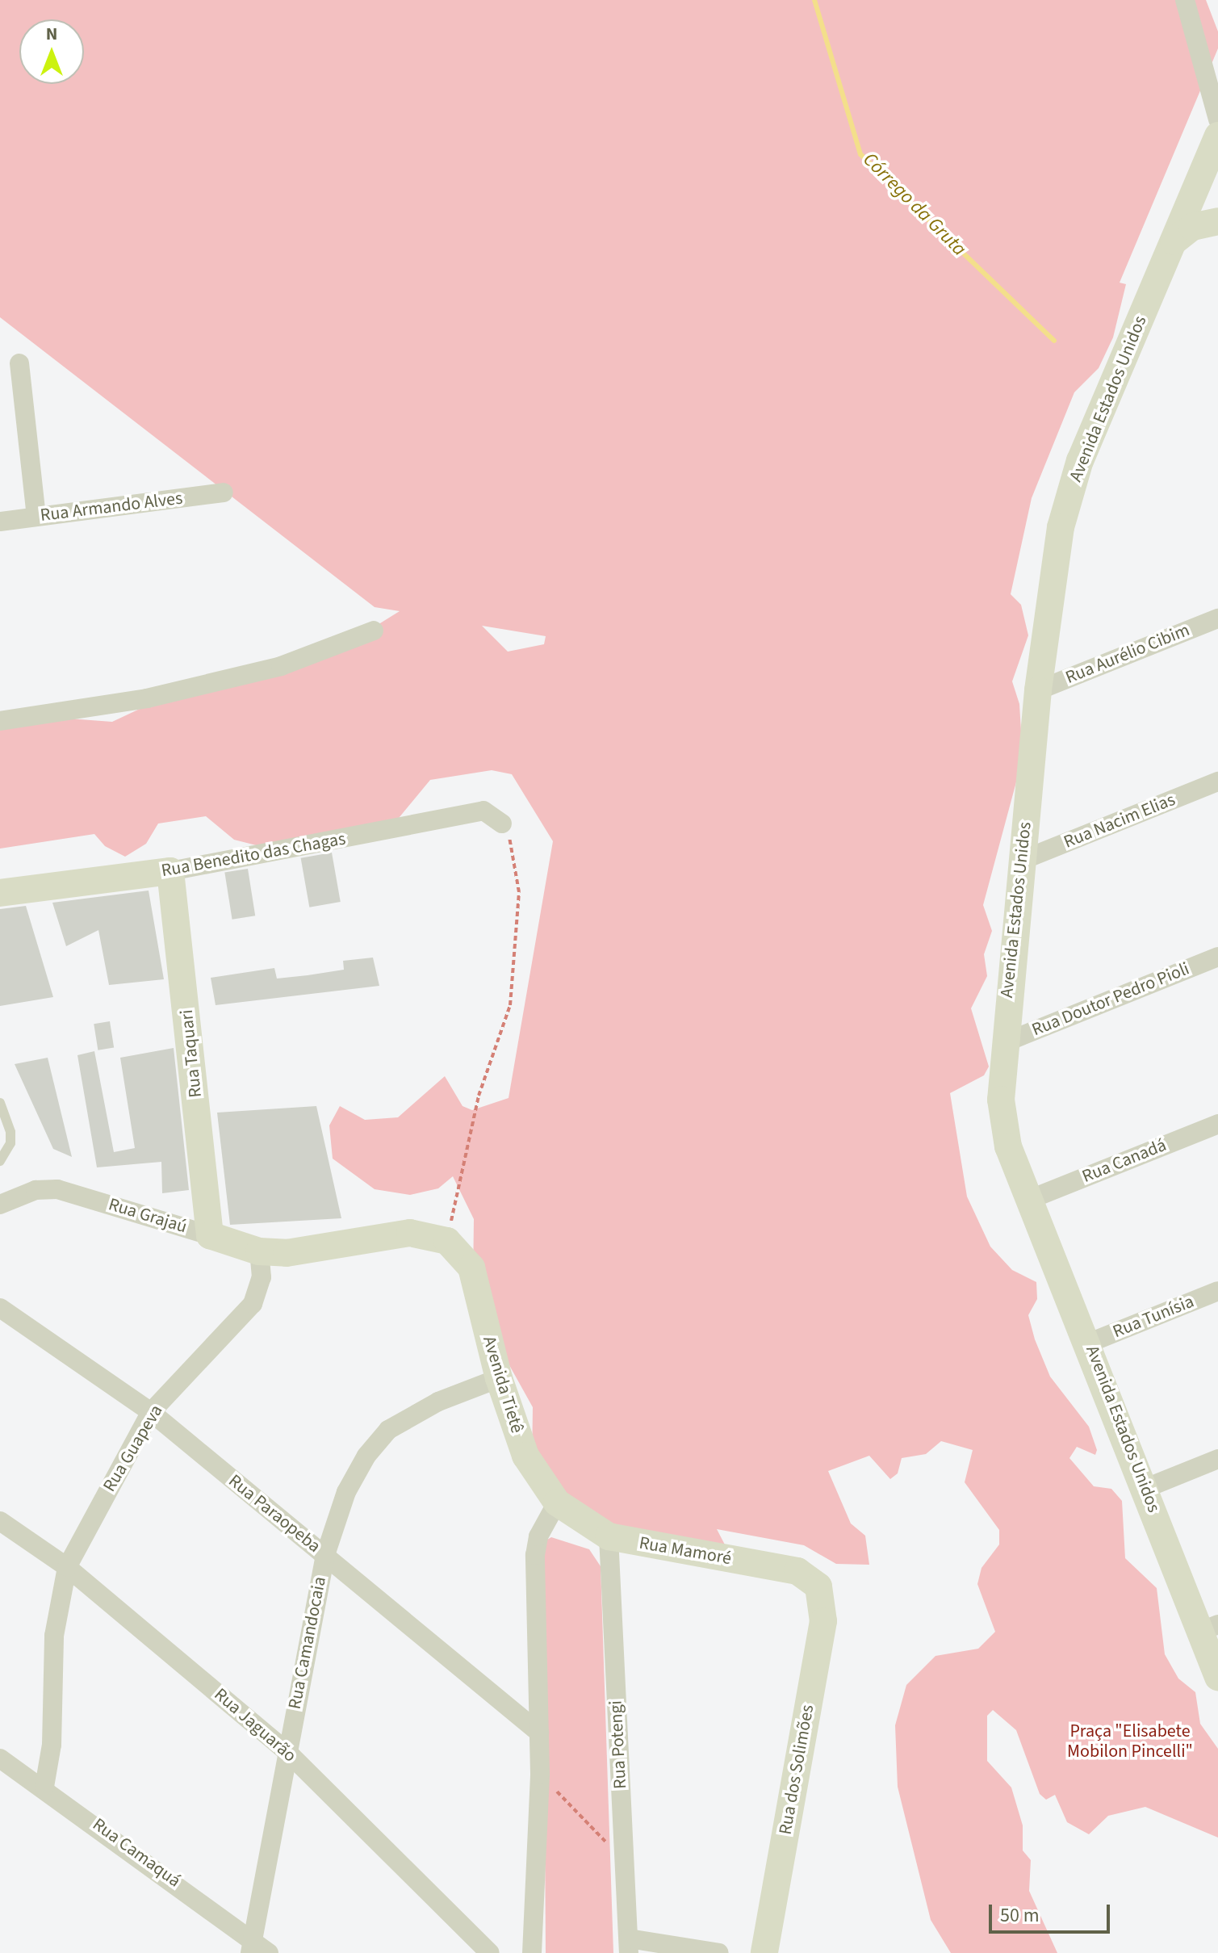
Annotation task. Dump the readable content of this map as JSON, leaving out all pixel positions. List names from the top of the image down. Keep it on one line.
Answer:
{"streets":{"street":["Avenida Estados Unidos","Rua Armando Alves","Rua Aurélio Cibim","Rua Nacim Elias","Rua Benedito das Chagas","Rua Doutor Pedro Pioli","Rua Taquari","Rua Canadá","Rua Grajaú","Rua Tunísia","Avenida Tietê","Rua Guapeva","Rua Paraopeba","Rua Mamoré","Rua Camandocaia","Rua Jaguarão","Rua Potengi","Rua dos Solimões","Rua Camaquá"]},"crossings":[["Avenida Estados Unidos","Rua Aurélio Cibim"],["Avenida Estados Unidos","Rua Nacim Elias"],["Avenida Estados Unidos","Rua Doutor Pedro Pioli"],["Avenida Estados Unidos","Rua Canadá"],["Avenida Estados Unidos","Rua Tunísia"],["Rua Benedito das Chagas","Rua Taquari"],["Rua Taquari","Rua Grajaú"],["Rua Grajaú","Rua Guapeva"],["Avenida Tietê","Rua Mamoré"],["Avenida Tietê","Rua Camandocaia"],["Rua Guapeva","Rua Paraopeba"],["Rua Guapeva","Rua Jaguarão"],["Rua Guapeva","Rua Camaquá"],["Rua Paraopeba","Rua Camandocaia"],["Rua Mamoré","Rua Potengi"],["Rua Mamoré","Rua dos Solimões"],["Rua Camandocaia","Rua Jaguarão"],["Rua Camandocaia","Rua Camaquá"]],"water":["Córrego da Gruta"],"parks":["Praça \"Elisabete Mobilon Pincelli\""],"scale_bar":"50 m","north":"top"}
